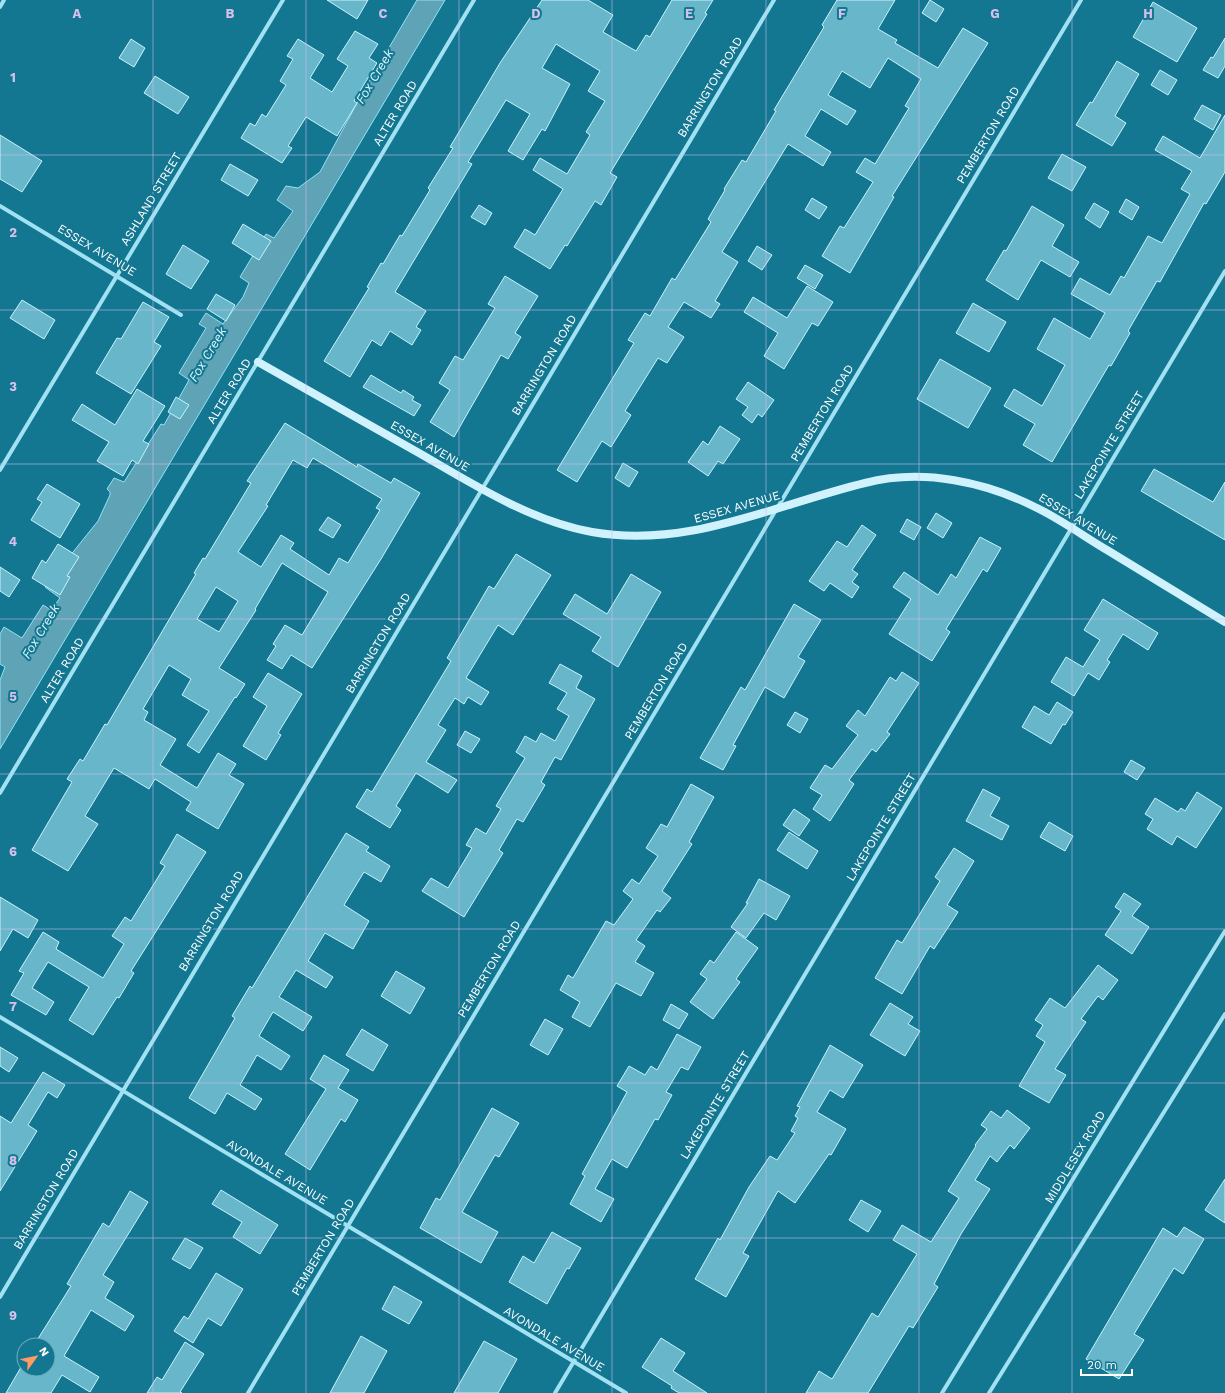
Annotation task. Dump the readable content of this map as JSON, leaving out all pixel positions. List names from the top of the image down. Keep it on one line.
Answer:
{"streets":{"street":["BARRINGTON ROAD","ALTER ROAD","PEMBERTON ROAD","ASHLAND STREET","ESSEX AVENUE","LAKEPOINTE STREET","MIDDLESEX ROAD","AVONDALE AVENUE"]},"crossings":[["BARRINGTON ROAD","ESSEX AVENUE"],["BARRINGTON ROAD","AVONDALE AVENUE"],["ALTER ROAD","ESSEX AVENUE"],["PEMBERTON ROAD","ESSEX AVENUE"],["PEMBERTON ROAD","AVONDALE AVENUE"],["ASHLAND STREET","ESSEX AVENUE"],["ESSEX AVENUE","LAKEPOINTE STREET"],["LAKEPOINTE STREET","AVONDALE AVENUE"]],"water":["Fox Creek"],"scale_bar":"20 m","north":"top right","grid":{"columns":["A","B","C","D","E","F","G","H"],"rows":["1","2","3","4","5","6","7","8","9"]}}
